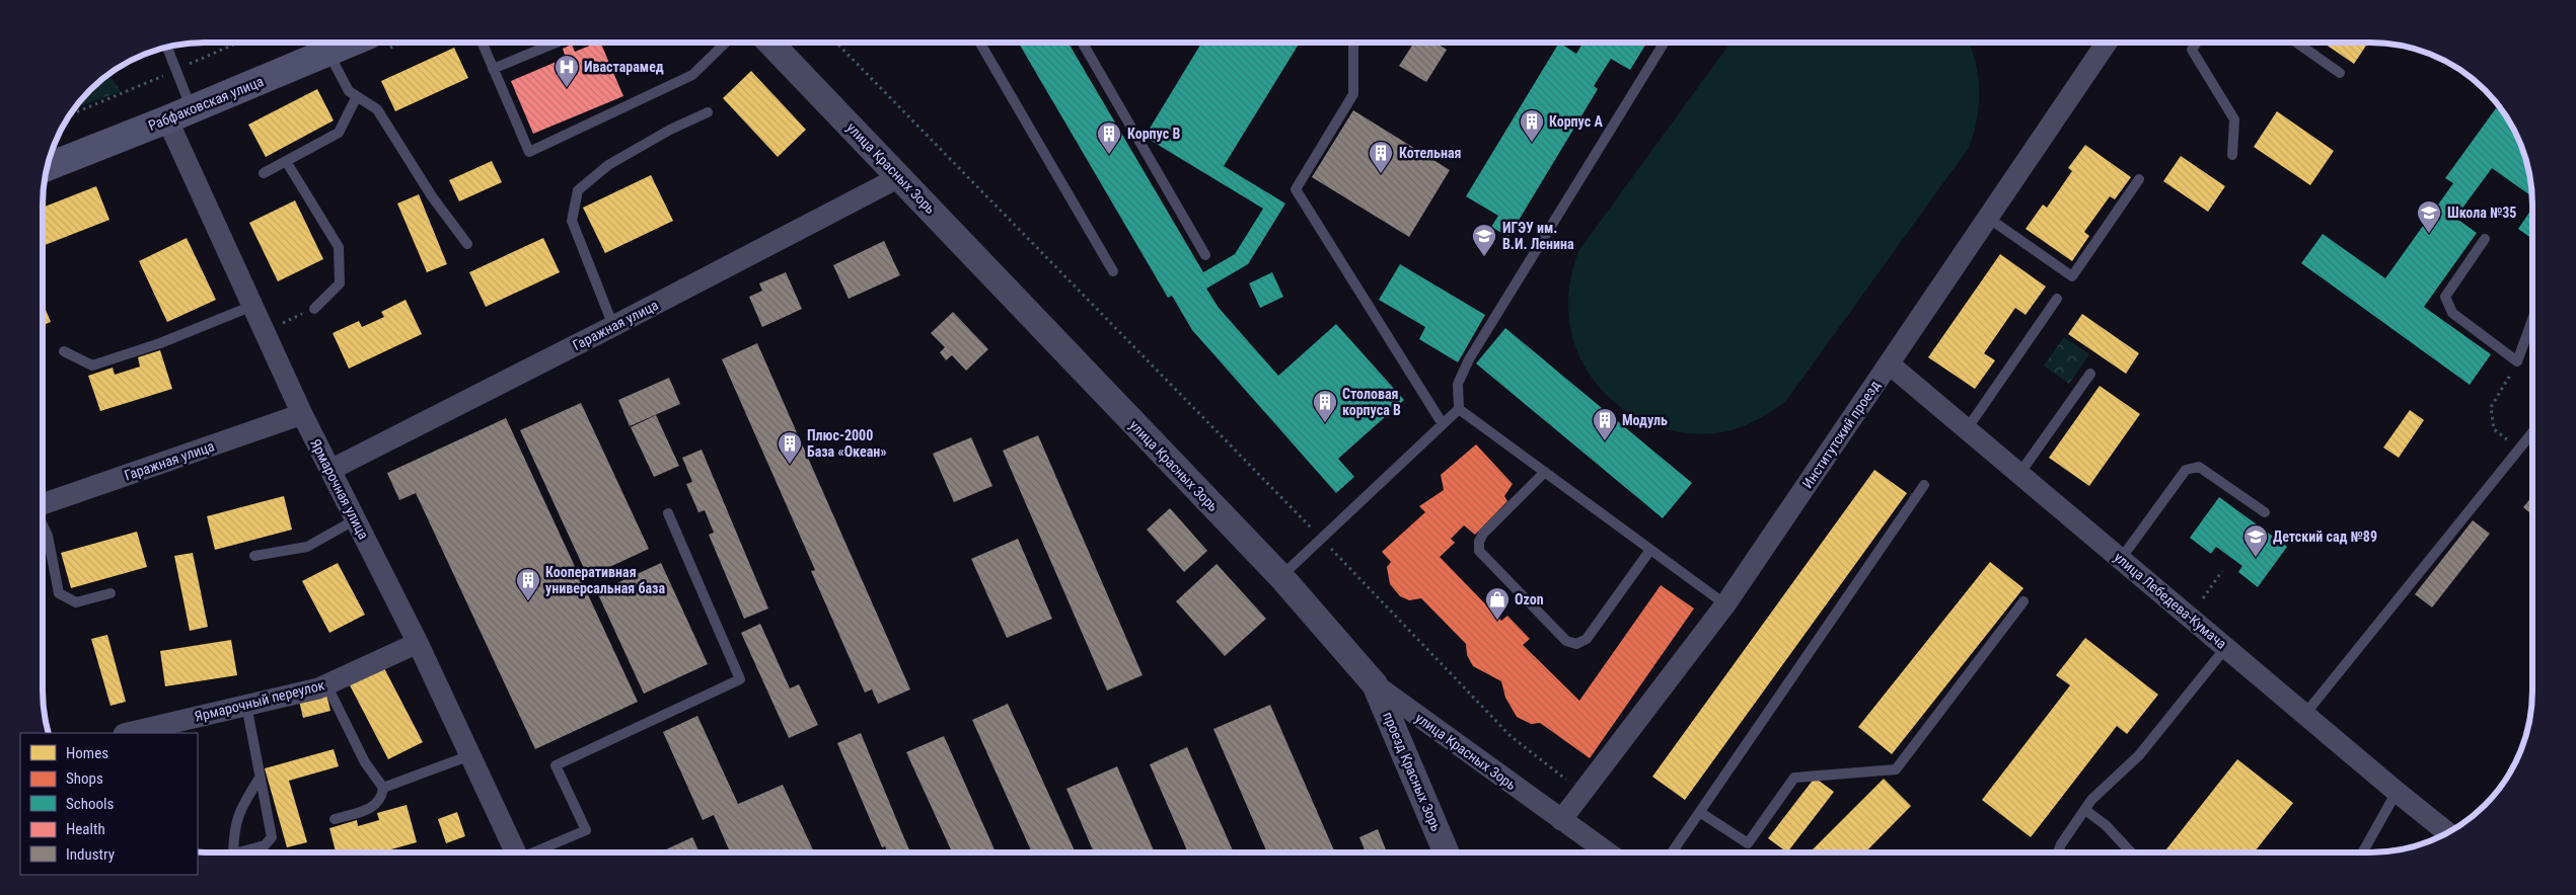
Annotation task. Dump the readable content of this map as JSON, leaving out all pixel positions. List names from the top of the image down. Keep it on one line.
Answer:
{"streets":{"main road":["Рабфаковская улица"],"street":["улица Красных Зорь","Гаражная улица","Институтский проезд","Ярмарочная улица","улица Лебедева-Кумача","Ярмарочный переулок","проезд Красных Зорь"]},"crossings":[["Рабфаковская улица","Ярмарочная улица"],["улица Красных Зорь","Гаражная улица"],["улица Красных Зорь","Институтский проезд"],["улица Красных Зорь","проезд Красных Зорь"],["Гаражная улица","Ярмарочная улица"],["Институтский проезд","улица Лебедева-Кумача"],["Ярмарочная улица","Ярмарочный переулок"]],"places":{"hospital":["Ивастарамед"],"building":["Корпус А","Корпус В","Котельная","Столовая корпуса В","Модуль","Плюс-2000 База «Океан»","Кооперативная универсальная база"],"school or university":["Школа №35","ИГЭУ им. В.И. Ленина","Детский сад №89"],"shop":["Ozon"]},"legend":["Homes","Shops","Schools","Health","Industry"]}
